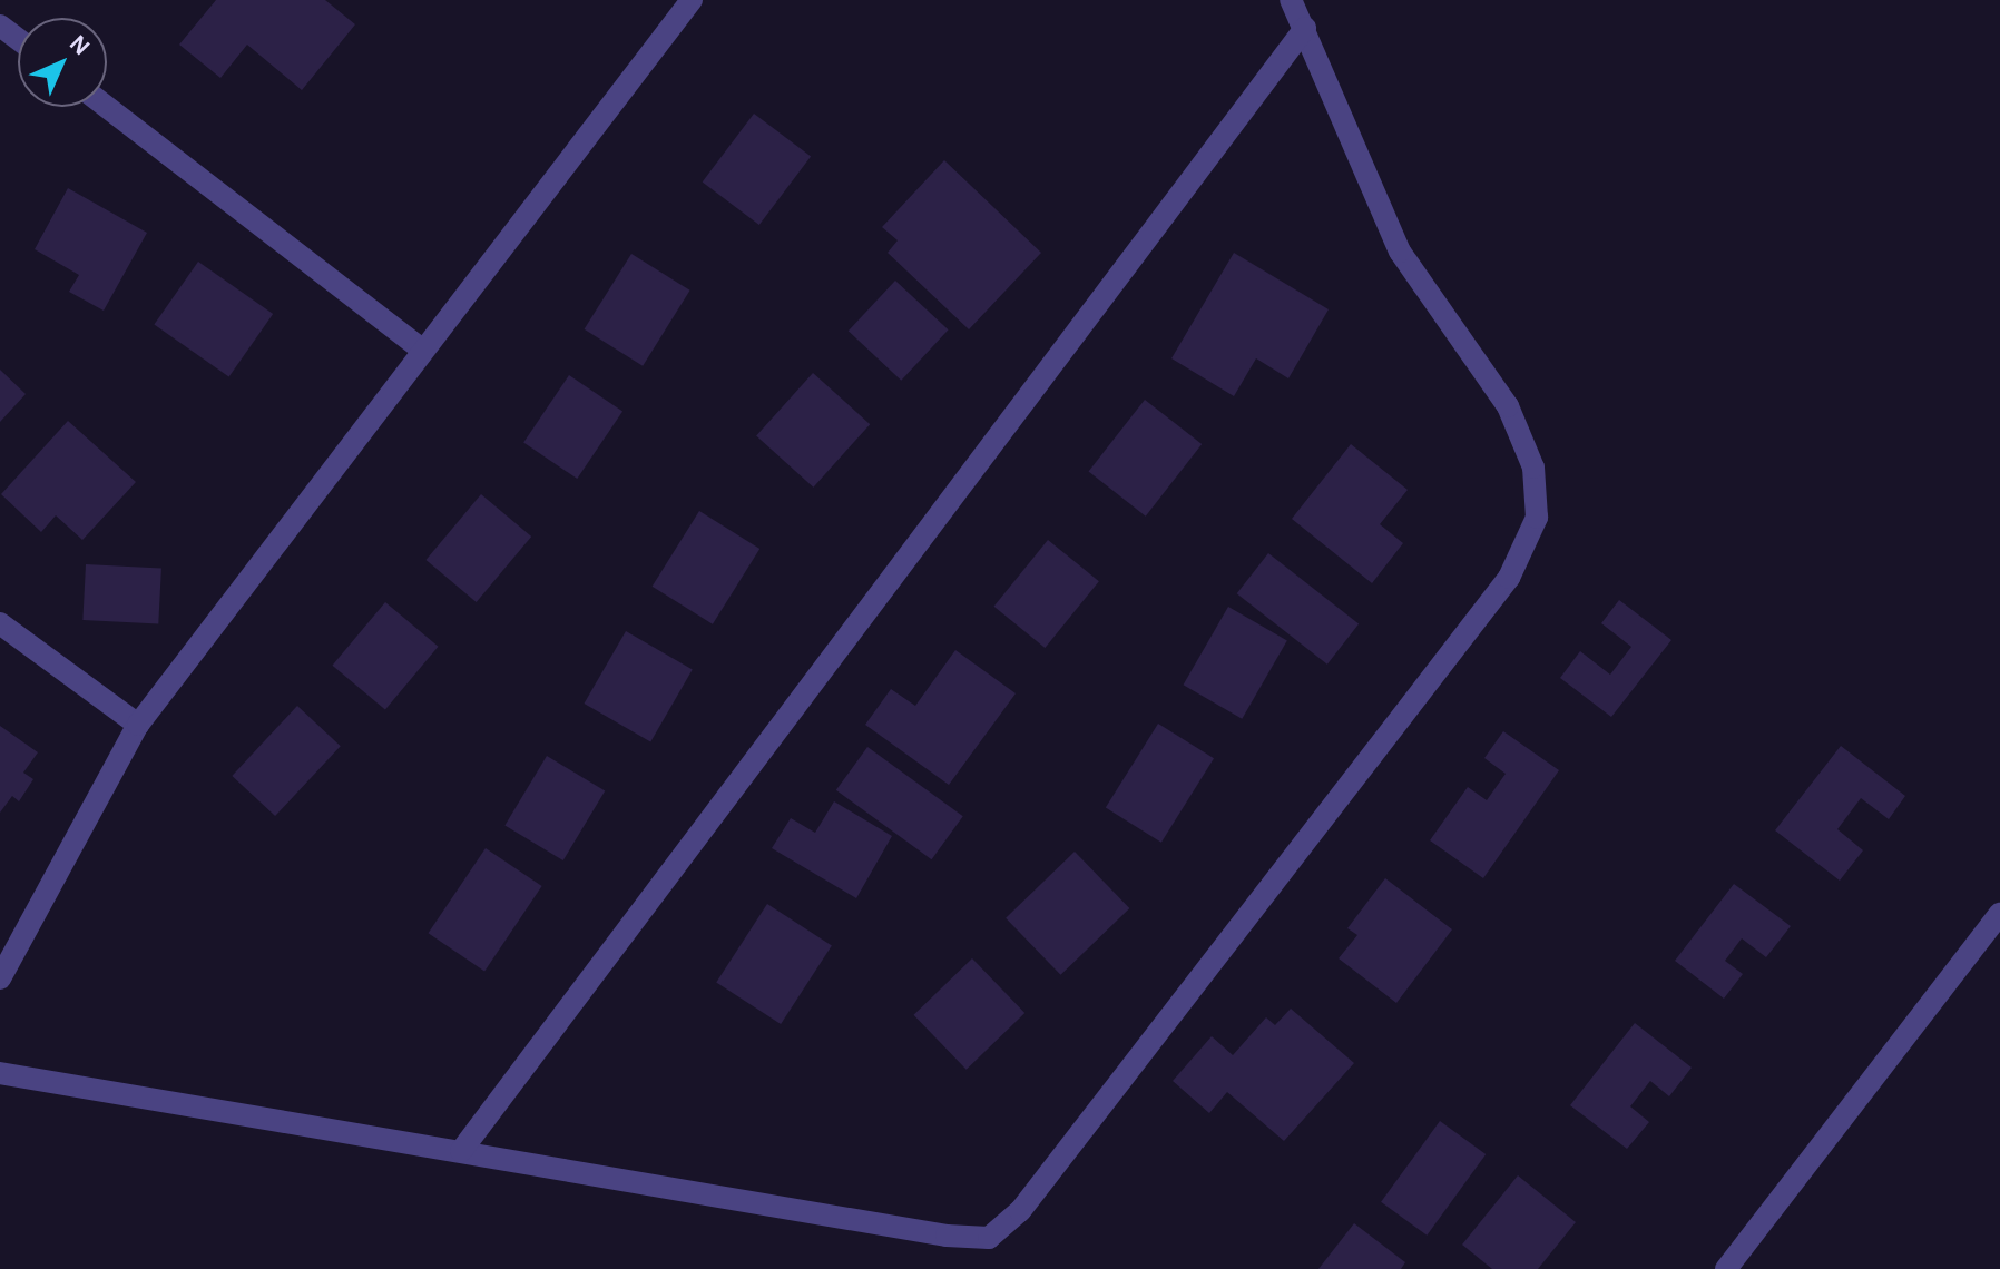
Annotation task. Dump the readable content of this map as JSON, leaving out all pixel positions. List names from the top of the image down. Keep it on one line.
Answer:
{"north":"top right"}
